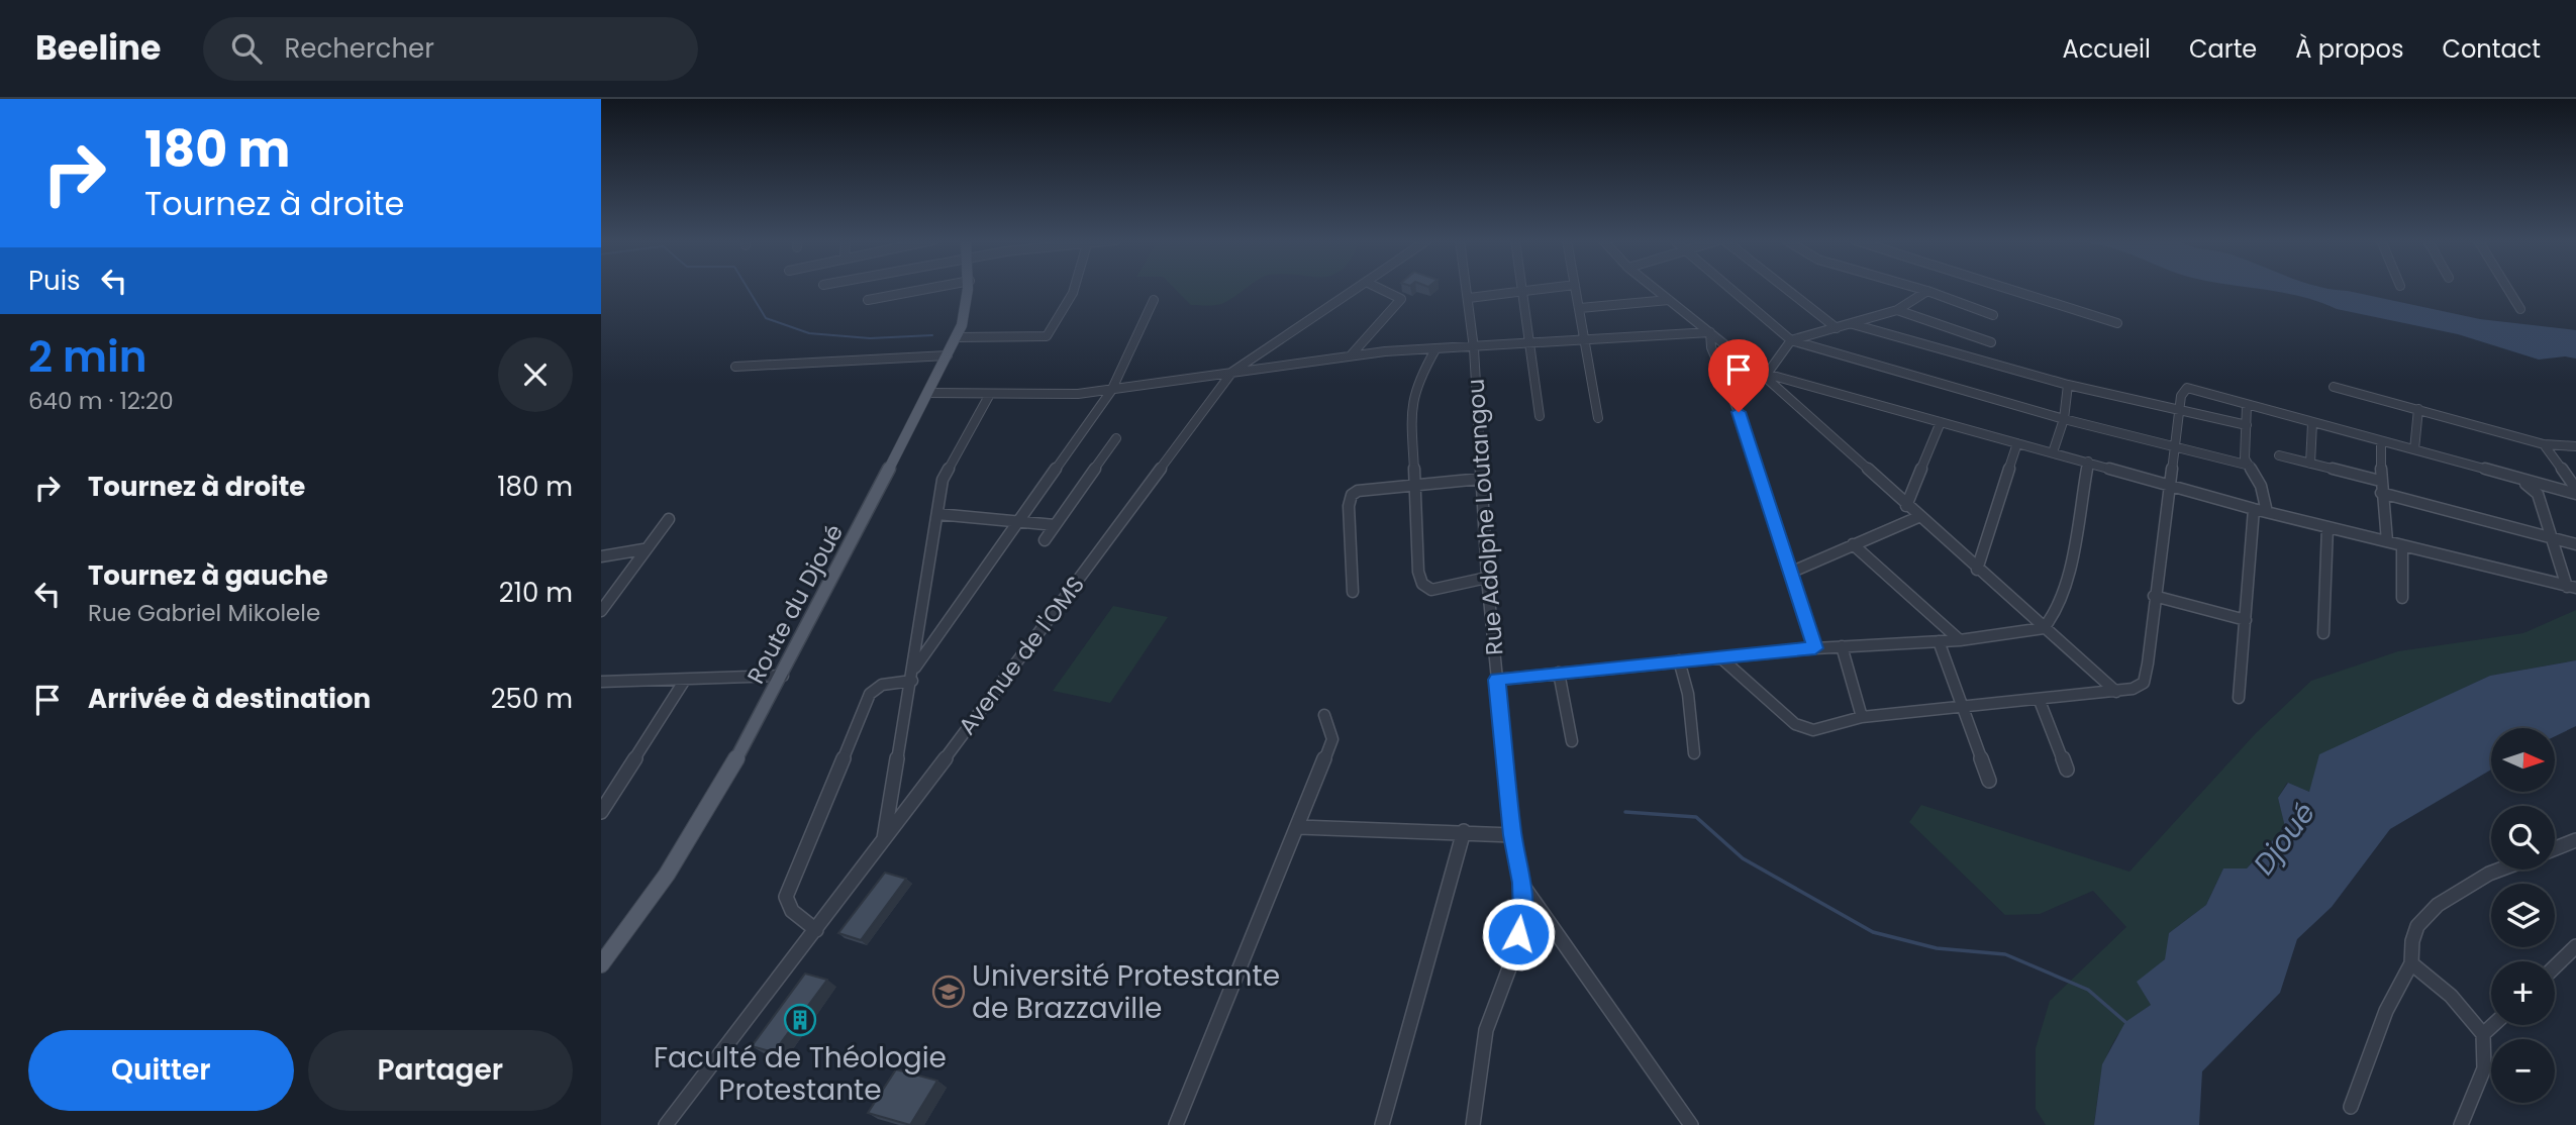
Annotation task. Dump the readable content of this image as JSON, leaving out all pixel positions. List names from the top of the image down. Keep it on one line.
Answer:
{"streets":{"main road":["Route du Djoué"],"street":["Rue Adolphe Loutangou","Avenue de l'OMS"]},"water":["Djoué"],"places":{"school or university":["Université Protestante de Brazzaville"],"building":["Faculté de Théologie Protestante"]},"north":"right","page":{"header":"Beeline","search":"Rechercher","nav":["Accueil","Carte","À propos","Contact"],"turn":["180 m","Tournez à droite"],"then":"Puis","heading":["2 min","640 m · 12:20"],"list":[{"name":"Tournez à droite","value":"180 m"},{"name":"Tournez à gauche","note":"Rue Gabriel Mikolele","value":"210 m"},{"name":"Arrivée à destination","value":"250 m"}],"map_buttons":["+","−"],"buttons":["Quitter","Partager"]}}
